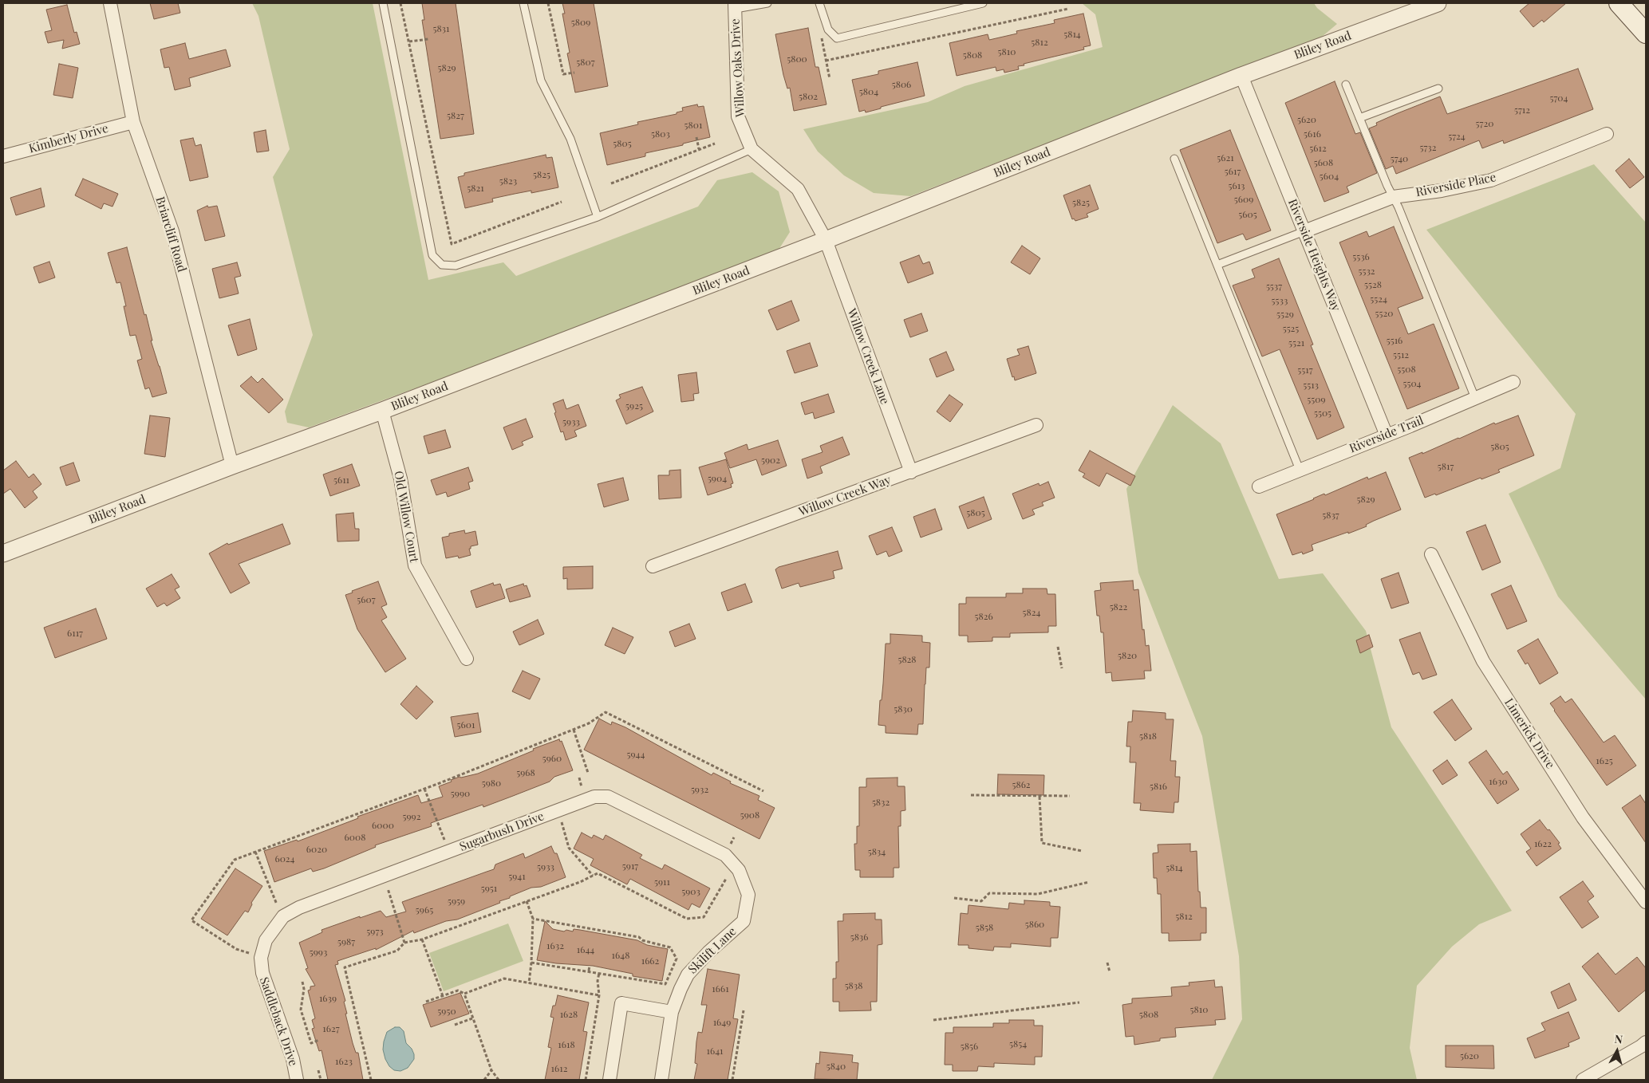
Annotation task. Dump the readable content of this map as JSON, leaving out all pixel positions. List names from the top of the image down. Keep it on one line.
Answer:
{"streets":{"street":["Bliley Road","Willow Oaks Drive","Kimberly Drive","Riverside Place","Briarcliff Road","Riverside Heights Way","Willow Creek Lane","Riverside Trail","Willow Creek Way","Old Willow Court","Limerick Drive","Sugarbush Drive","Skilift Lane","Saddleback Drive"]},"crossings":[["Bliley Road","Willow Oaks Drive"],["Bliley Road","Briarcliff Road"],["Bliley Road","Riverside Heights Way"],["Bliley Road","Willow Creek Lane"],["Bliley Road","Old Willow Court"],["Willow Oaks Drive","Willow Creek Lane"],["Kimberly Drive","Briarcliff Road"],["Riverside Place","Riverside Heights Way"],["Riverside Heights Way","Riverside Trail"],["Willow Creek Lane","Willow Creek Way"],["Sugarbush Drive","Skilift Lane"],["Sugarbush Drive","Saddleback Drive"]],"house_numbers":["5809","5831","5814","5812","5810","5808","5800","5807","5829","5806","5804","5802","5704","5712","5827","5620","5720","5801","5803","5616","5724","5805","5732","5612","5621","5740","5608","5617","5825","5604","5823","5613","5821","5609","5825","5605","5536","5532","5528","5537","5524","5533","5520","5529","5525","5516","5521","5512","5508","5517","5504","5513","5509","5925","5505","5933","5805","5902","5817","5904","5611","5829","5805","5837","5607","5822","5824","5826","6117","5820","5828","5830","5601","5818","5944","5960","1625","5968","1630","5980","5862","5816","5932","5990","5832","5908","5992","6000","6008","1622","6020","5834","6024","5917","5933","5814","5941","5911","5951","5903","5959","5965","5812","5860","5858","5973","5836","5987","1632","1644","5993","1648","1662","5838","1661","1639","5810","5950","1628","5808","1649","1627","5854","1618","5856","1641","5620","1623","5840","1612"],"north":"top"}
